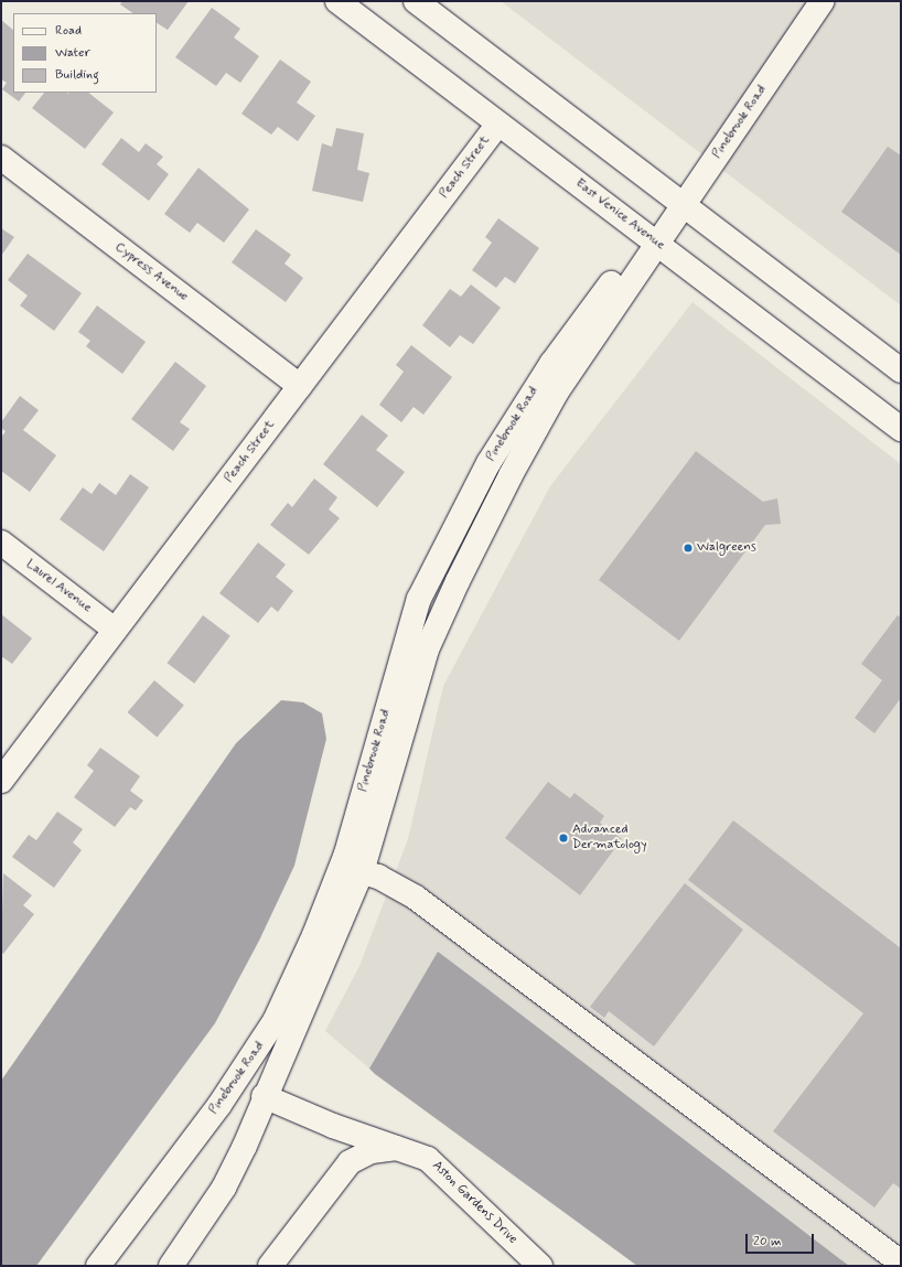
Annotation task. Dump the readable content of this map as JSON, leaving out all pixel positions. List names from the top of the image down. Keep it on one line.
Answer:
{"streets":{"street":["Pinebrook Road","Peach Street","East Venice Avenue","Cypress Avenue","Laurel Avenue","Aston Gardens Drive"]},"crossings":[["Pinebrook Road","East Venice Avenue"],["Pinebrook Road","Aston Gardens Drive"],["Peach Street","East Venice Avenue"],["Peach Street","Cypress Avenue"],["Peach Street","Laurel Avenue"]],"places":["Walgreens","Advanced Dermatology"],"legend":["Road","Water","Building"],"scale_bar":"20 m"}
